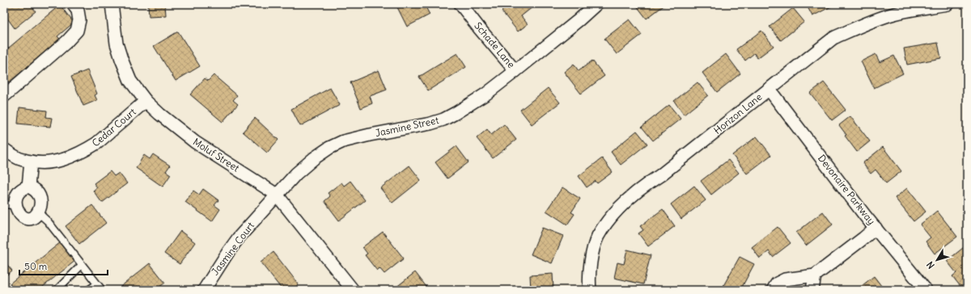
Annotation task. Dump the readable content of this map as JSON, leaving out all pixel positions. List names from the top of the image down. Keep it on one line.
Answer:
{"streets":{"street":["Schade Lane","Horizon Lane","Jasmine Street","Cedar Court","Moluf Street","Devonaire Parkway","Jasmine Court"]},"crossings":[["Schade Lane","Jasmine Street"],["Horizon Lane","Devonaire Parkway"],["Jasmine Street","Moluf Street"],["Jasmine Street","Jasmine Court"],["Cedar Court","Moluf Street"],["Moluf Street","Jasmine Court"]],"scale_bar":"50 m","north":"bottom left"}
